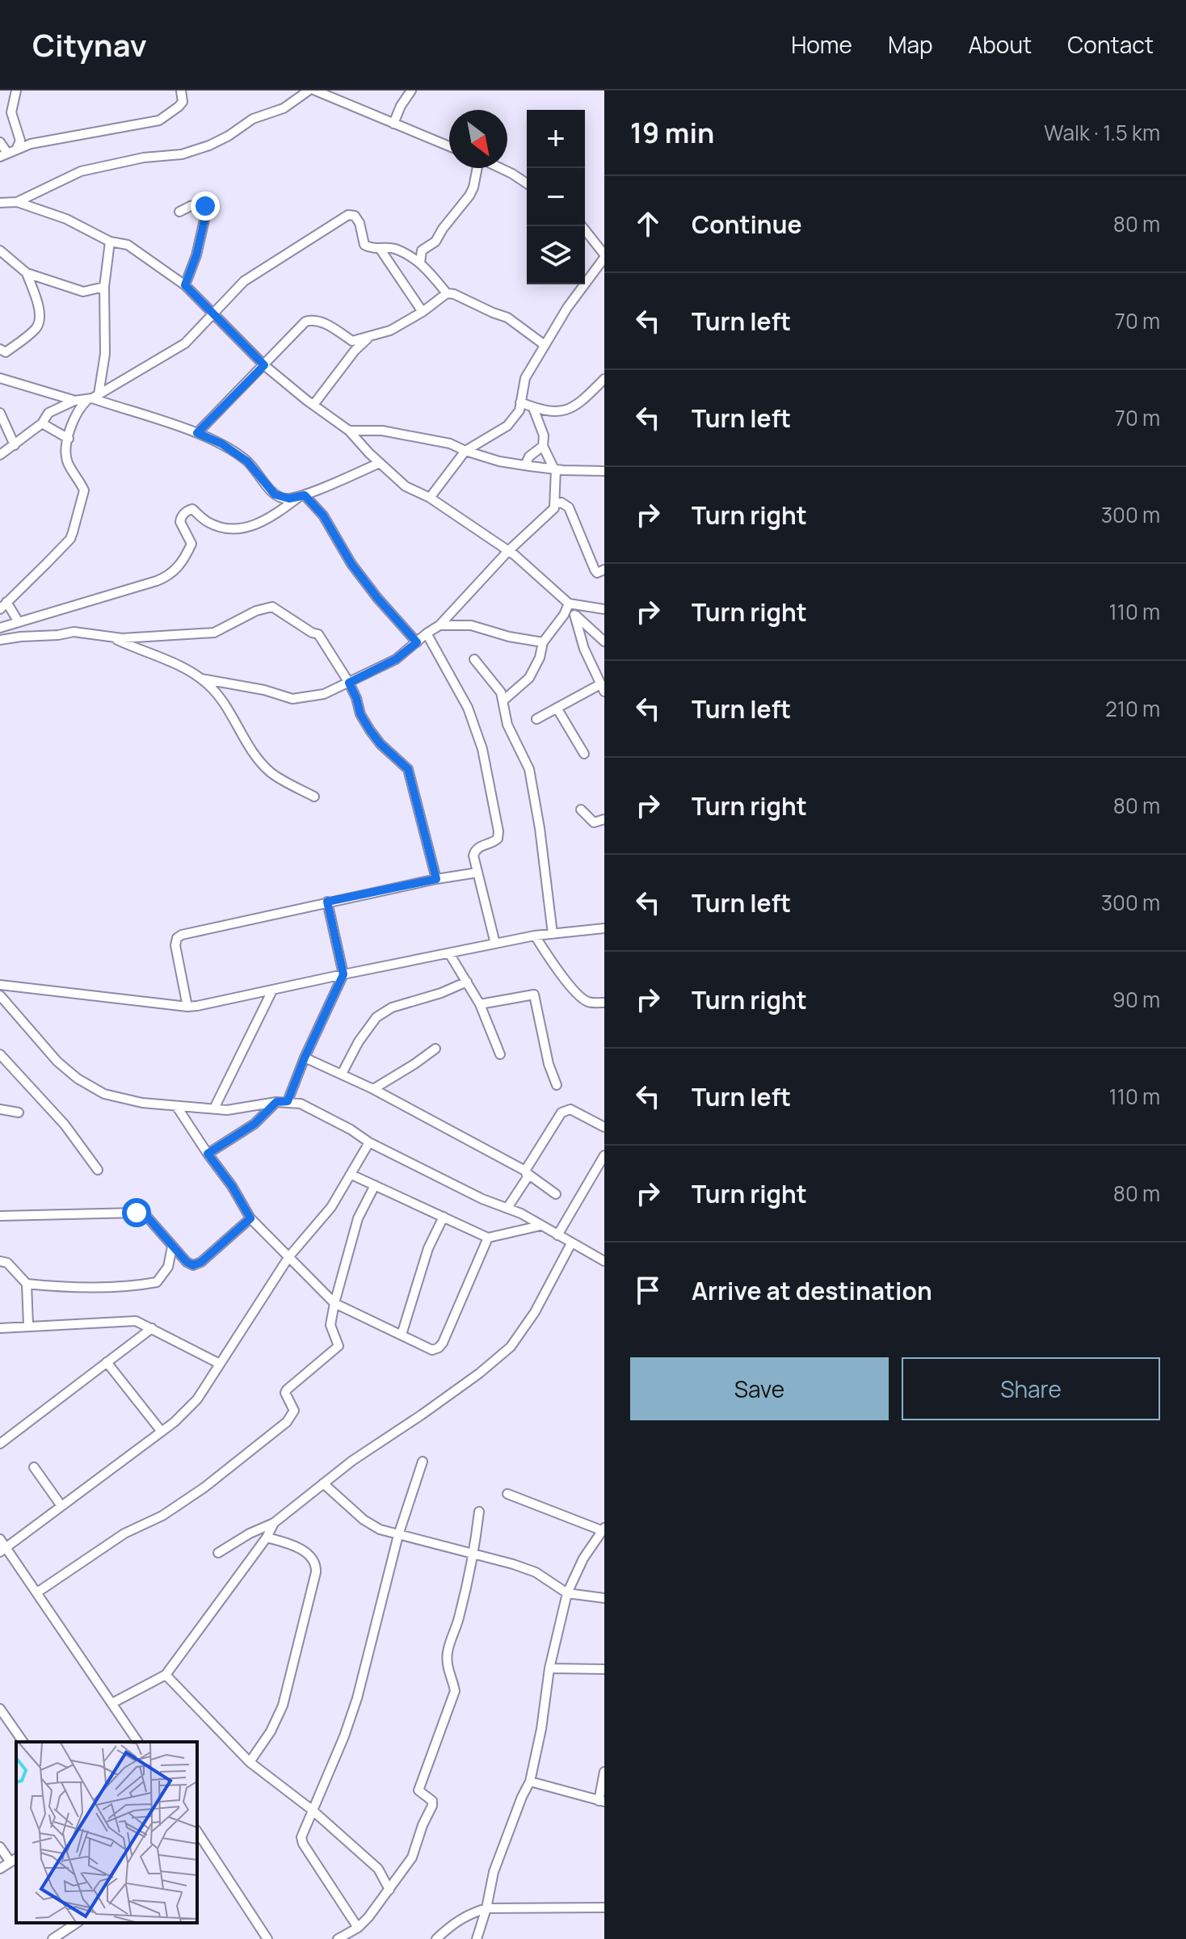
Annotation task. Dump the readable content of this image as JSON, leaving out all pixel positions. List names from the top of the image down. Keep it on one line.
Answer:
{"north":"bottom right","page":{"header":"Citynav","nav":["Home","Map","About","Contact"],"heading":["19 min","Walk · 1.5 km"],"map_buttons":["+","−"],"list":[["Continue","80 m"],["Turn left","70 m"],["Turn left","70 m"],["Turn right","300 m"],["Turn right","110 m"],["Turn left","210 m"],["Turn right","80 m"],["Turn left","300 m"],["Turn right","90 m"],["Turn left","110 m"],["Turn right","80 m"],"Arrive at destination"],"buttons":["Save","Share"]}}
